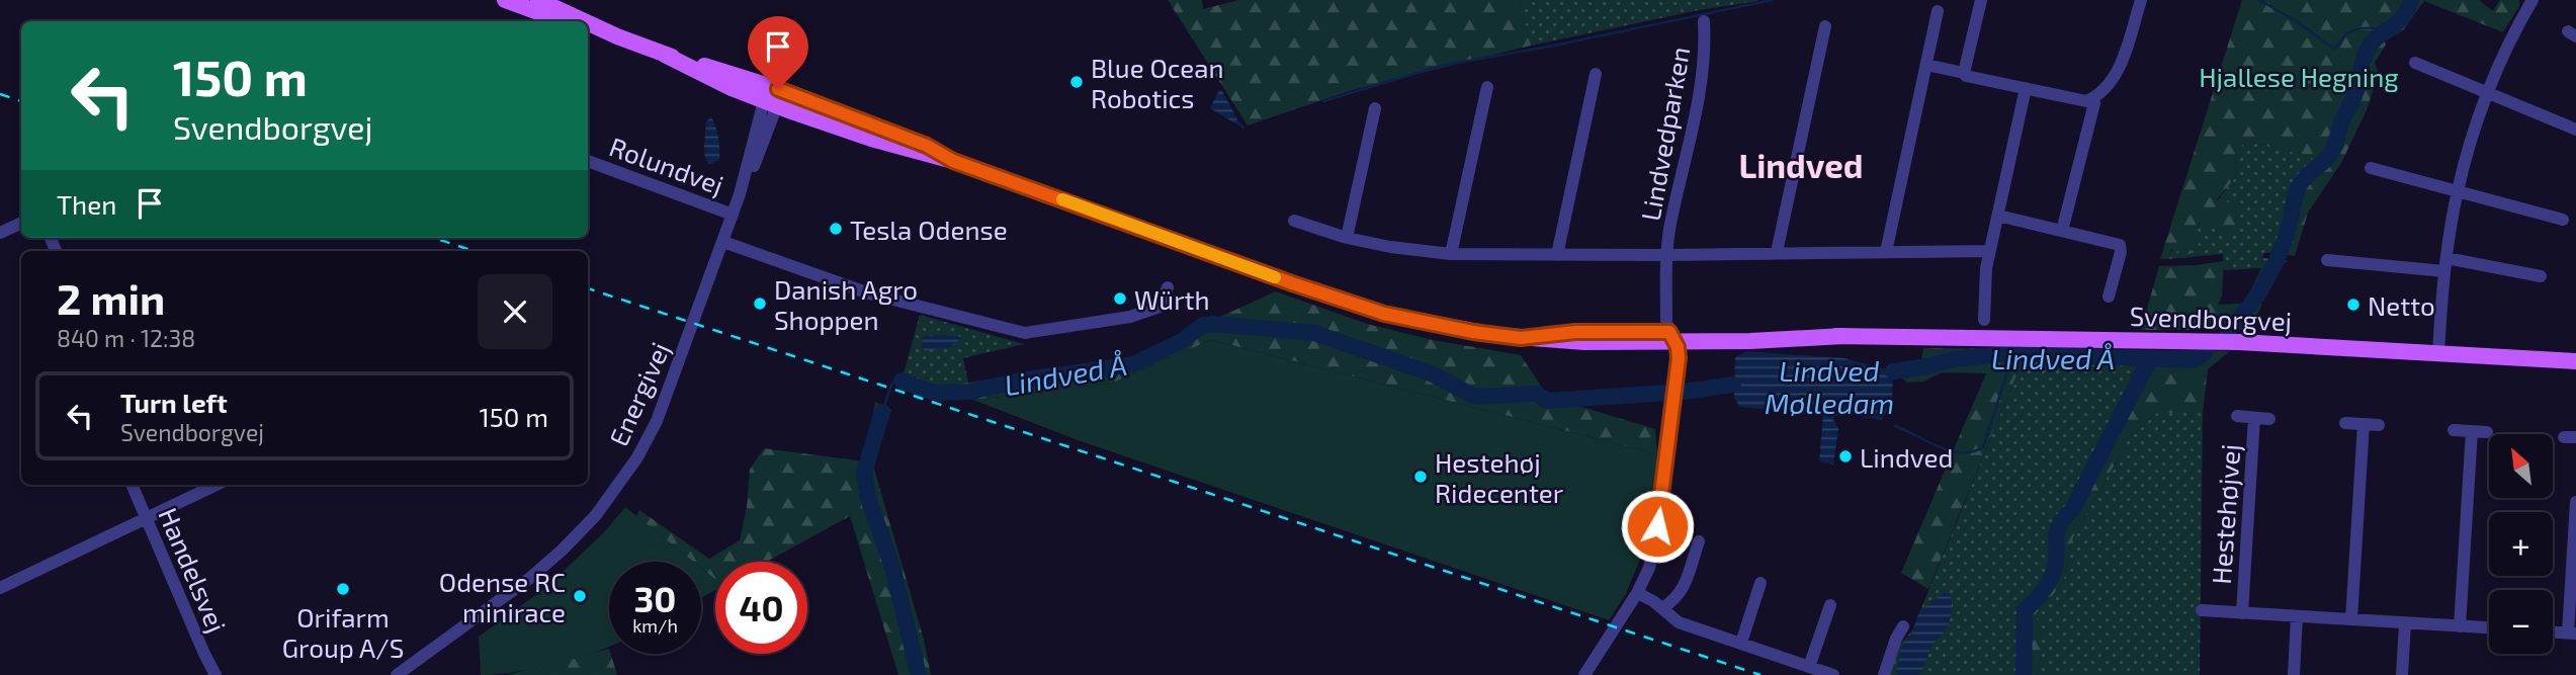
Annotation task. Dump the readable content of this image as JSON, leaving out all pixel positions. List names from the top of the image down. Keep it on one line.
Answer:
{"streets":{"main road":["Svendborgvej"],"street":["Lindvedparken","Rolundvej","Energivej","Hestehøjvej","Handelsvej"]},"crossings":[["Lindvedparken","Svendborgvej"],["Rolundvej","Energivej"],["Svendborgvej","Energivej"]],"districts":["Lindved"],"water":["Lindved Å","Lindved Mølledam"],"parks":["Hjallese Hegning"],"places":["Blue Ocean Robotics","Tesla Odense","Würth","Danish Agro Shoppen","Netto","Lindved","Hestehøj Ridecenter","Orifarm Group A/S","Odense RC minirace"],"north":"top left","page":{"turn":["150 m","Svendborgvej"],"then":"Then","heading":["2 min","840 m · 12:38"],"list":[{"name":"Turn left","note":"Svendborgvej","value":"150 m"}],"map_buttons":["+","−"],"speed":"30 km/h","limit":"40"}}
